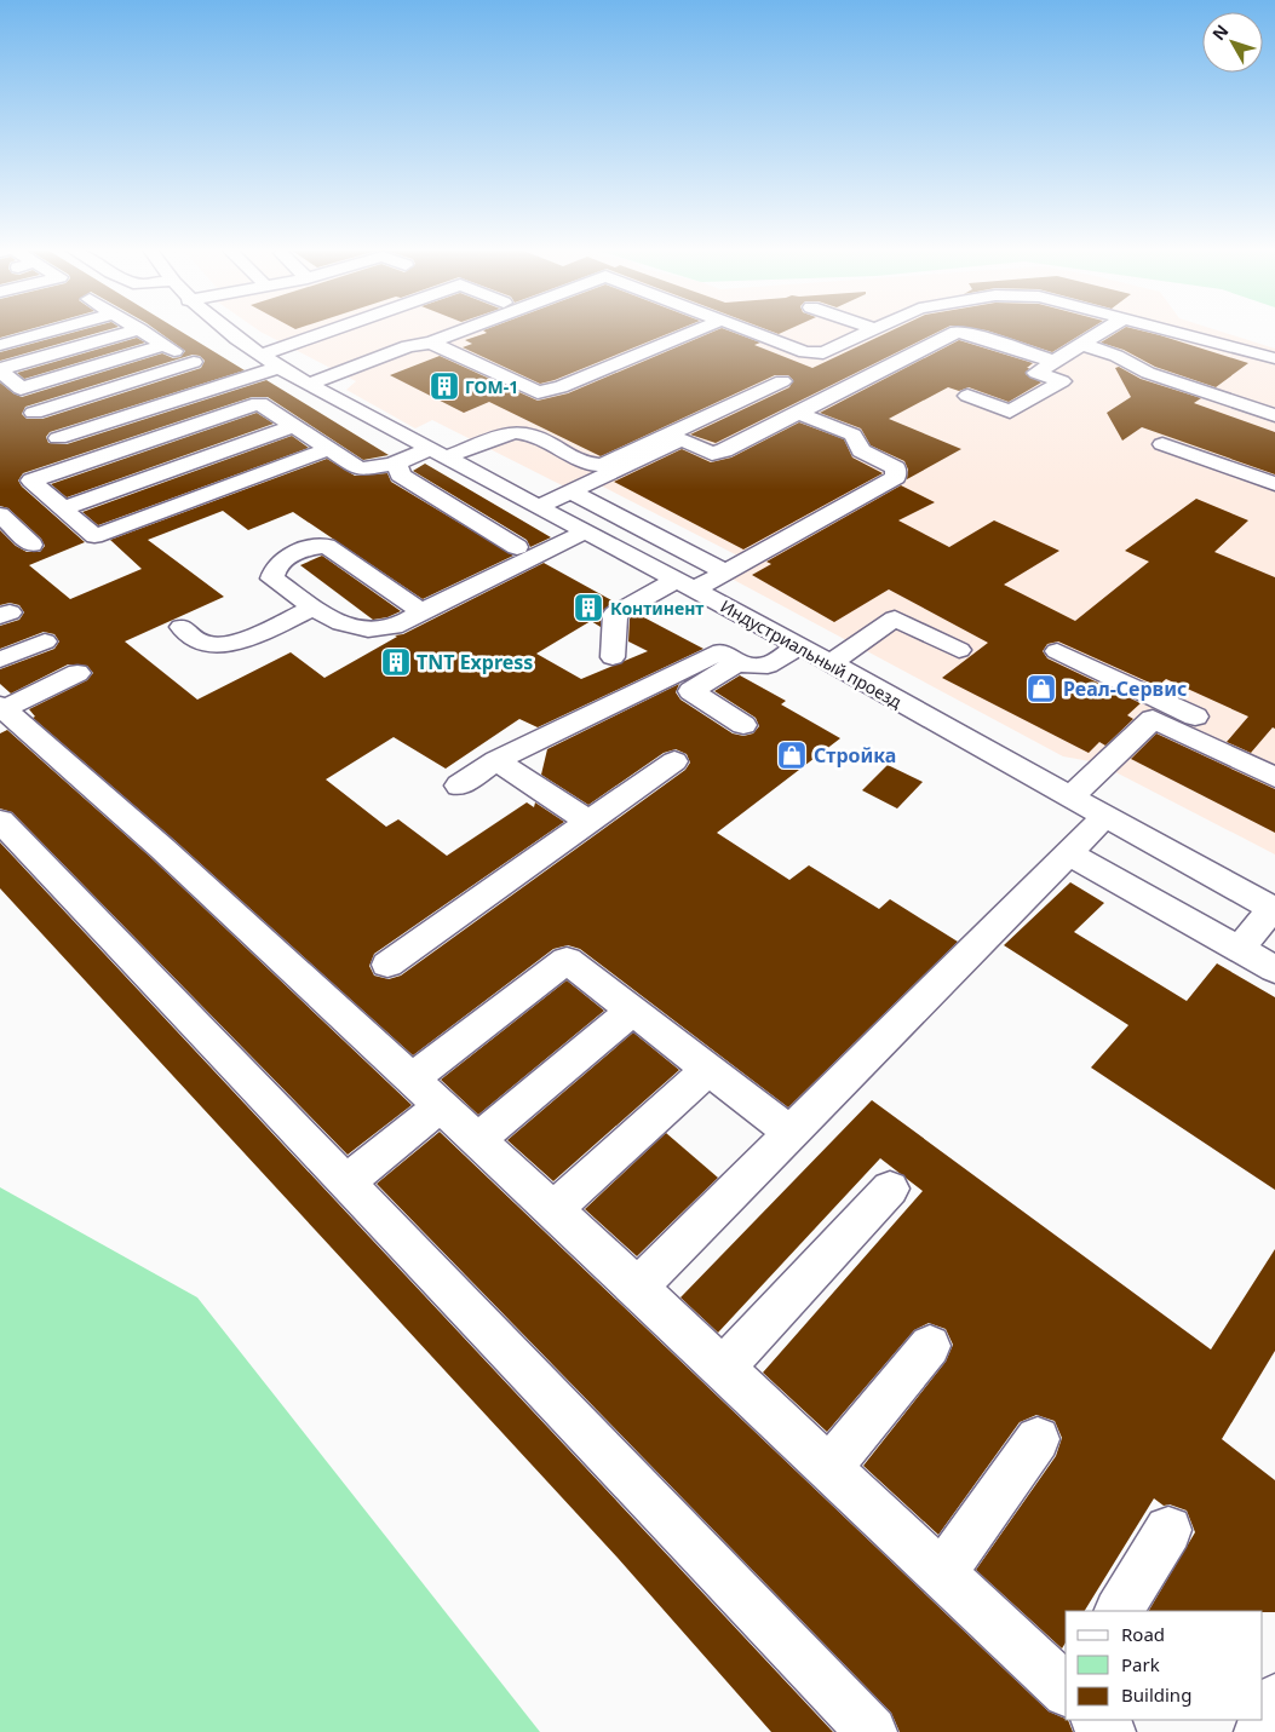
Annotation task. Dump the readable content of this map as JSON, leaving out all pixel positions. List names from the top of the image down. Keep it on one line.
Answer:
{"streets":{"street":["Индустриальный проезд"]},"places":{"building":["ГОМ-1","Континент","TNT Express"],"shop":["Реал-Сервис","Стройка"]},"legend":["Road","Park","Building"],"north":"top left"}
